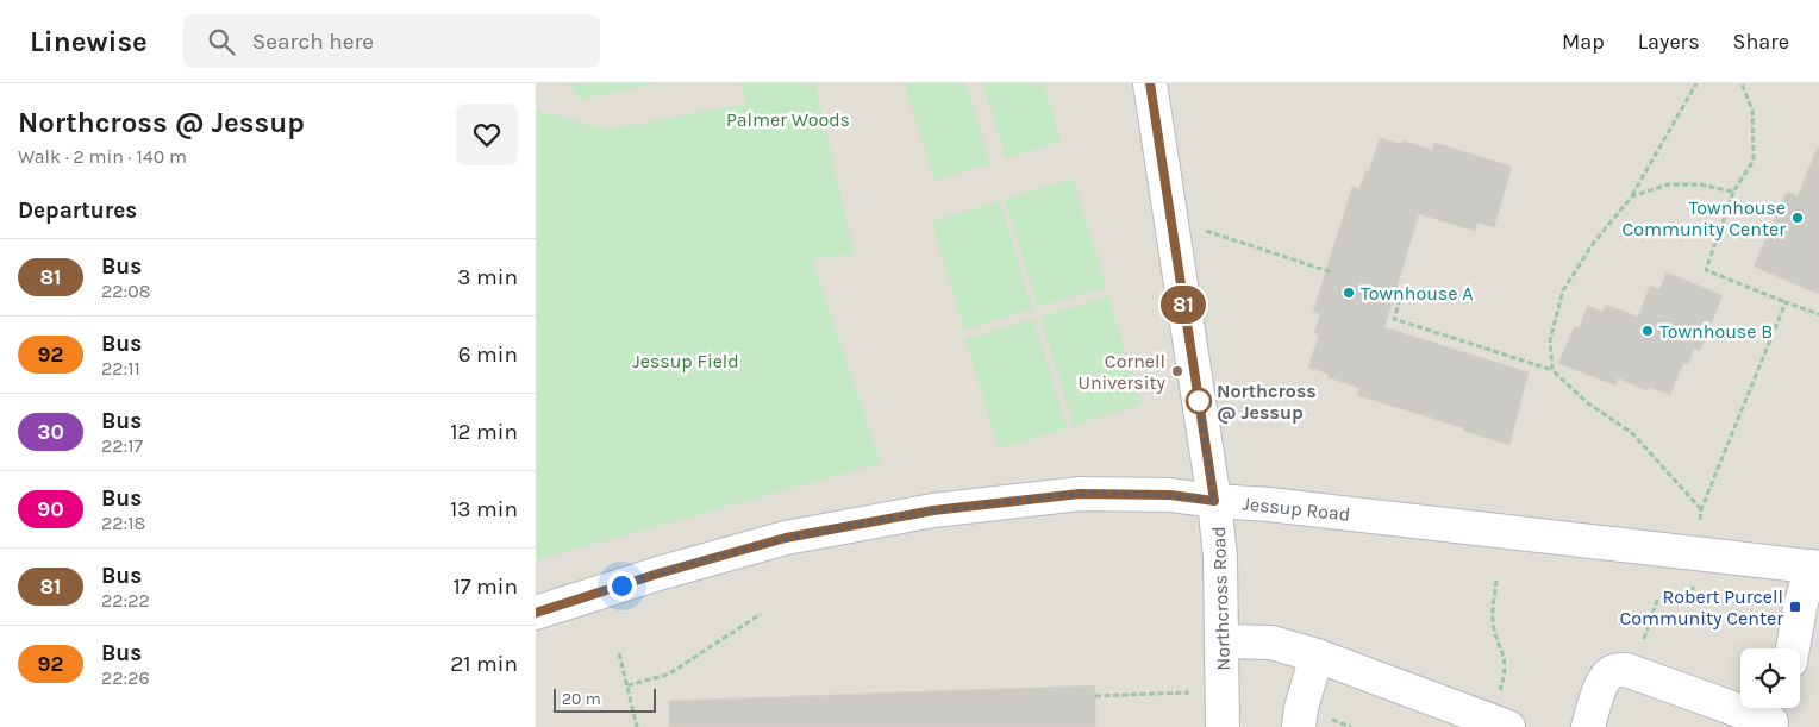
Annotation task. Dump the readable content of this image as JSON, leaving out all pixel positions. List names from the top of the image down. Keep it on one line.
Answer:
{"streets":{"street":["Jessup Road","Northcross Road"]},"crossings":[["Jessup Road","Northcross Road"]],"parks":["Palmer Woods","Jessup Field"],"places":{"other":["Townhouse Community Center","Townhouse A","Townhouse B","Cornell University","Northcross @ Jessup"],"transit":["Robert Purcell Community Center"]},"lines":["bus line 81"],"scale_bar":"20 m","page":{"header":"Linewise","search":"Search here","nav":["Map","Layers","Share"],"heading":[["Northcross @ Jessup","Walk · 2 min · 140 m"],"Departures"],"on_map":"81","list":[{"mark":"81","name":"Bus","note":"22:08","value":"3 min"},{"mark":"92","name":"Bus","note":"22:11","value":"6 min"},{"mark":"30","name":"Bus","note":"22:17","value":"12 min"},{"mark":"90","name":"Bus","note":"22:18","value":"13 min"},{"mark":"81","name":"Bus","note":"22:22","value":"17 min"},{"mark":"92","name":"Bus","note":"22:26","value":"21 min"}],"scale":"20 m"}}
